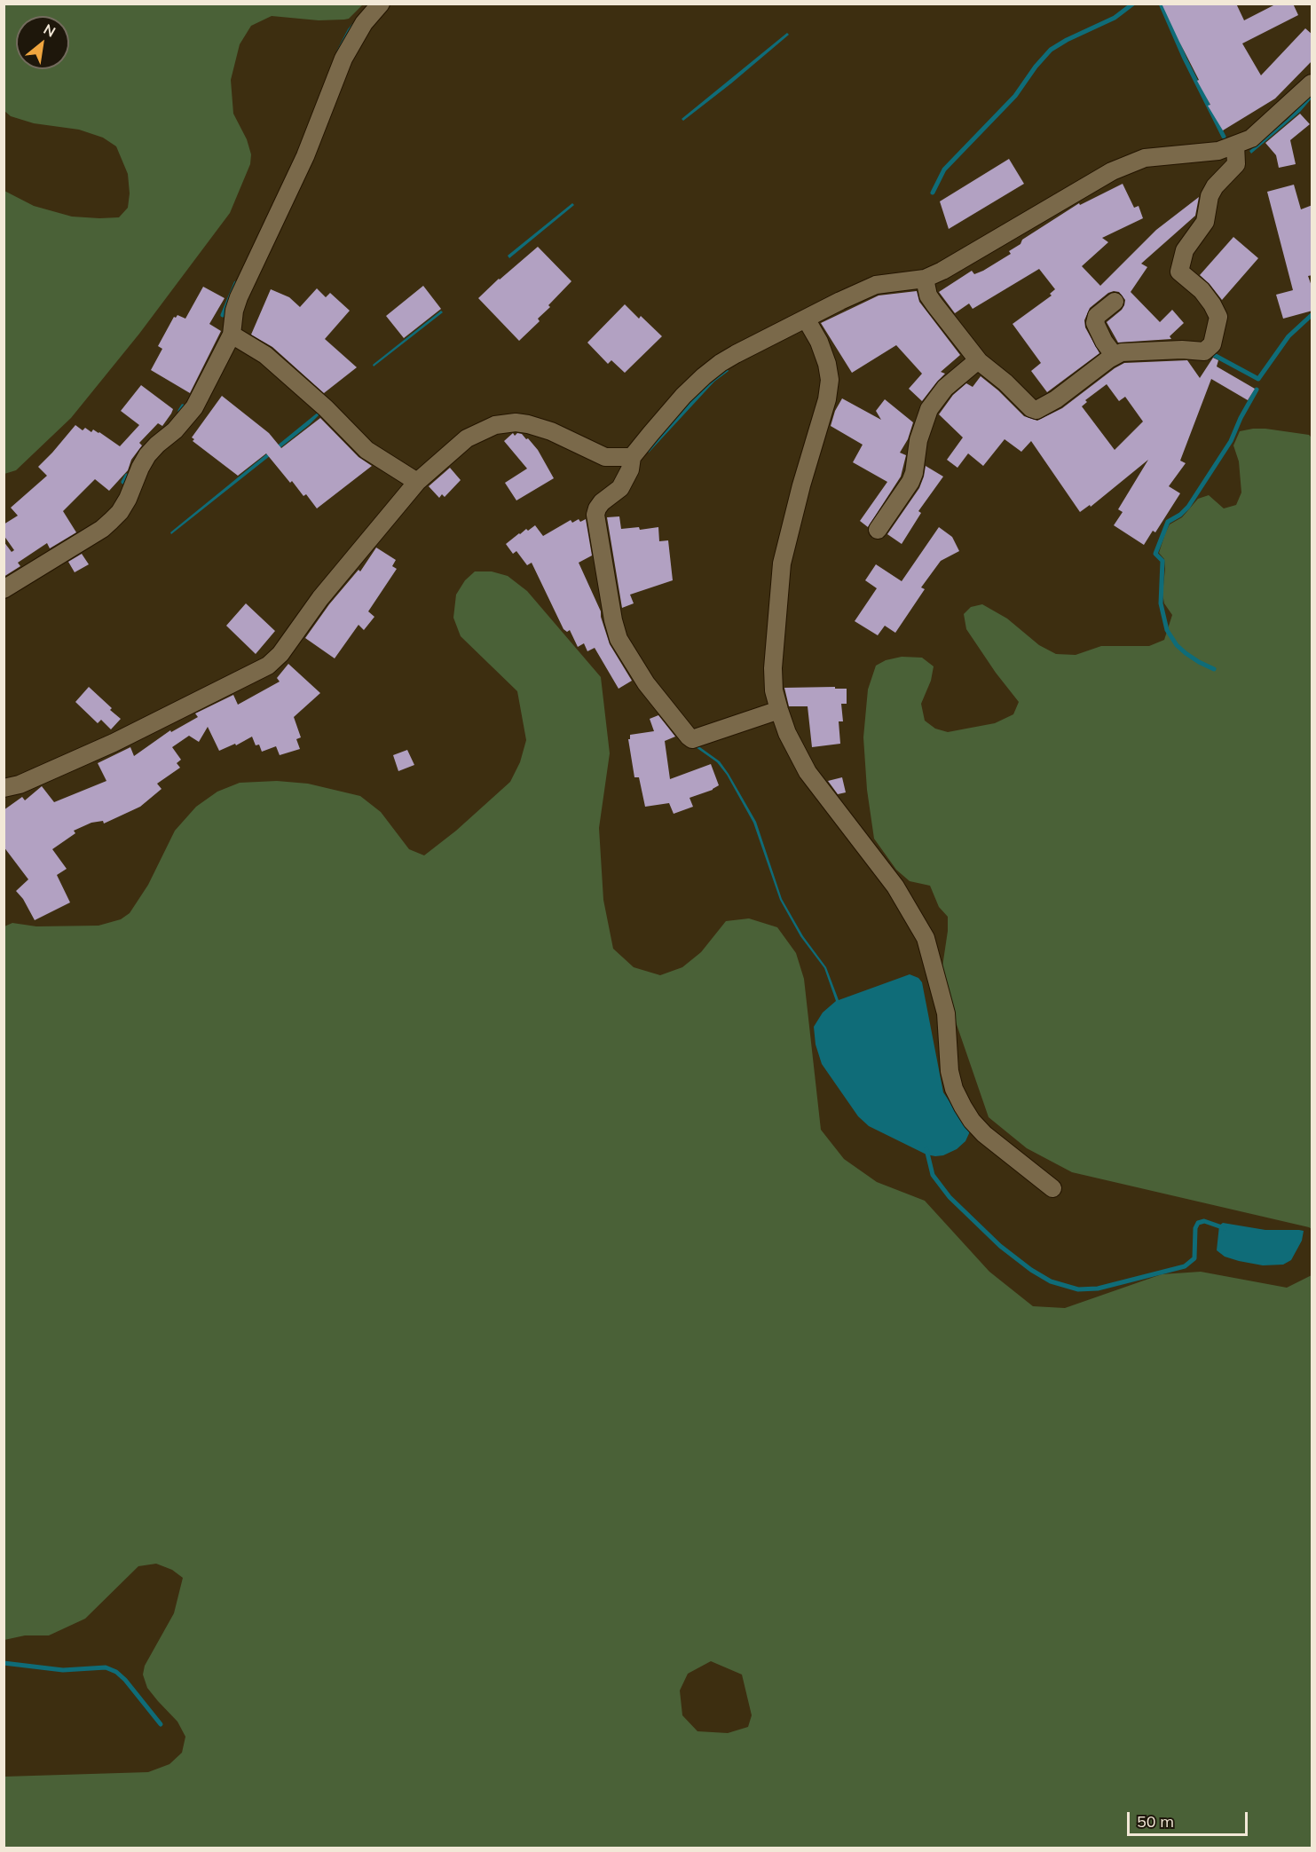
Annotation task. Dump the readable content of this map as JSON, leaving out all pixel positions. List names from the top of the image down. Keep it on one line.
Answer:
{"scale_bar":"50 m","north":"top right"}
